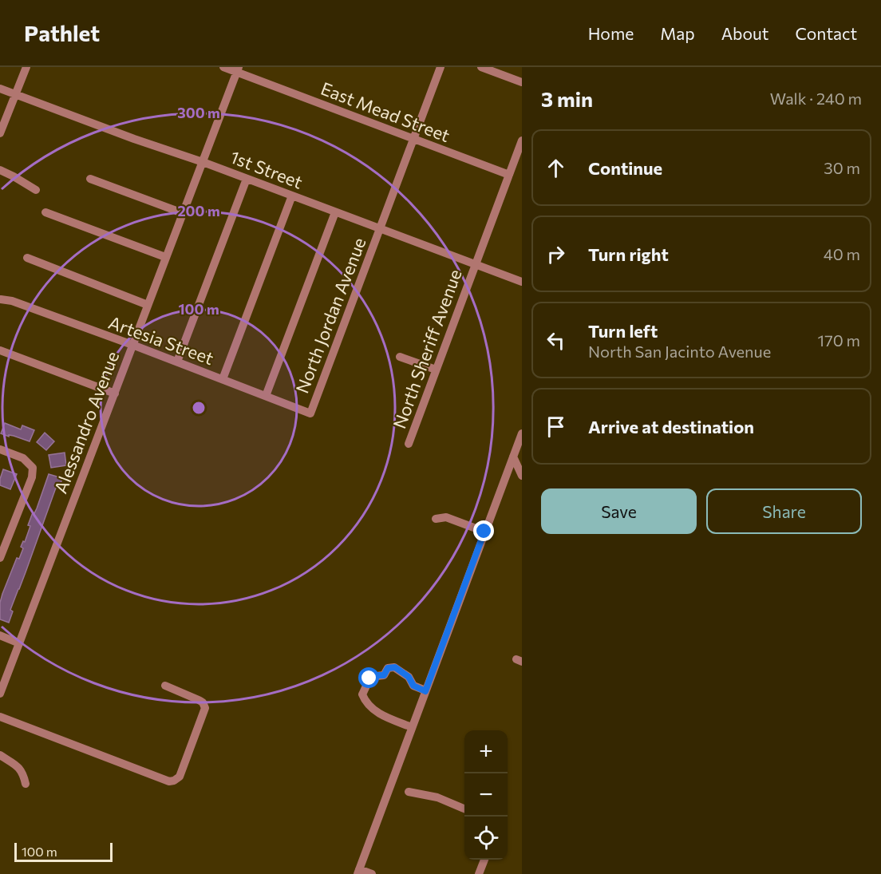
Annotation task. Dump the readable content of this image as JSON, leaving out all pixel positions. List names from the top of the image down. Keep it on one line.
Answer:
{"streets":{"street":["East Mead Street","1st Street","North Jordan Avenue","Artesia Street","North Sheriff Avenue","Alessandro Avenue"]},"crossings":[["East Mead Street","North Jordan Avenue"],["East Mead Street","North Sheriff Avenue"],["East Mead Street","Alessandro Avenue"],["1st Street","North Jordan Avenue"],["1st Street","North Sheriff Avenue"],["1st Street","Alessandro Avenue"],["North Jordan Avenue","Artesia Street"],["Artesia Street","Alessandro Avenue"]],"scale_bar":"100 m","page":{"header":"Pathlet","nav":["Home","Map","About","Contact"],"heading":["3 min","Walk · 240 m"],"list":[["Continue","30 m"],["Turn right","40 m"],["Turn left","North San Jacinto Avenue","170 m"],"Arrive at destination"],"buttons":["Save","Share"],"map_buttons":["+","−"],"scale":"100 m"},"rings":["300 m","200 m","100 m"]}
